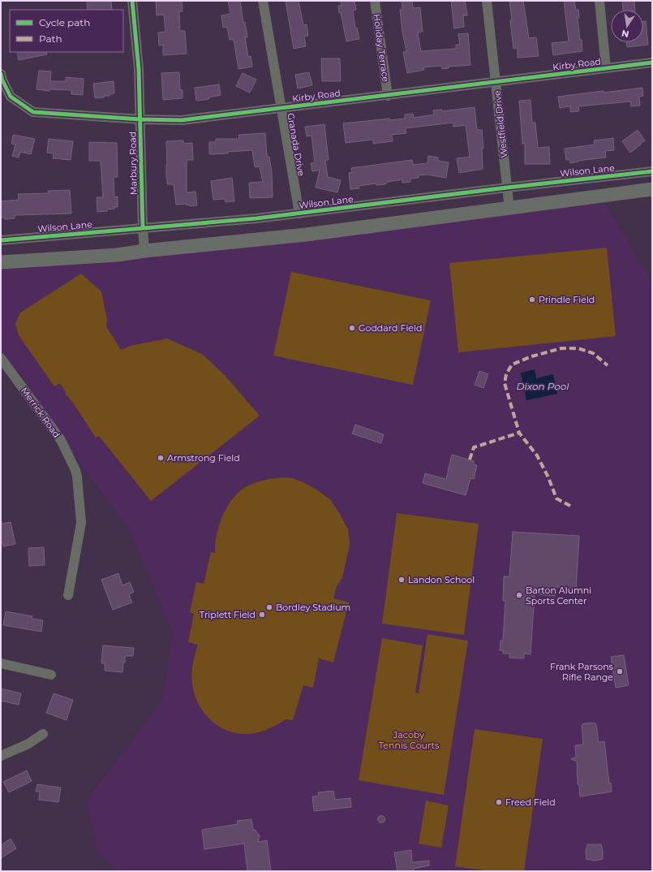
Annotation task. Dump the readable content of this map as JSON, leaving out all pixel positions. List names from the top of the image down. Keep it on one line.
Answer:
{"streets":{"street":["Holiday Terrace","Kirby Road","Westfield Drive","Granada Drive","Marbury Road","Wilson Lane","Merrick Road"]},"crossings":[["Holiday Terrace","Kirby Road"],["Kirby Road","Westfield Drive"],["Kirby Road","Granada Drive"],["Kirby Road","Marbury Road"],["Westfield Drive","Wilson Lane"],["Granada Drive","Wilson Lane"],["Marbury Road","Wilson Lane"]],"water":["Dixon Pool"],"parks":["Jacoby Tennis Courts"],"places":["Prindle Field","Goddard Field","Armstrong Field","Landon School","Barton Alumni Sports Center","Bordley Stadium","Triplett Field","Frank Parsons Rifle Range","Freed Field"],"legend":["Cycle path","Path"],"north":"bottom"}
